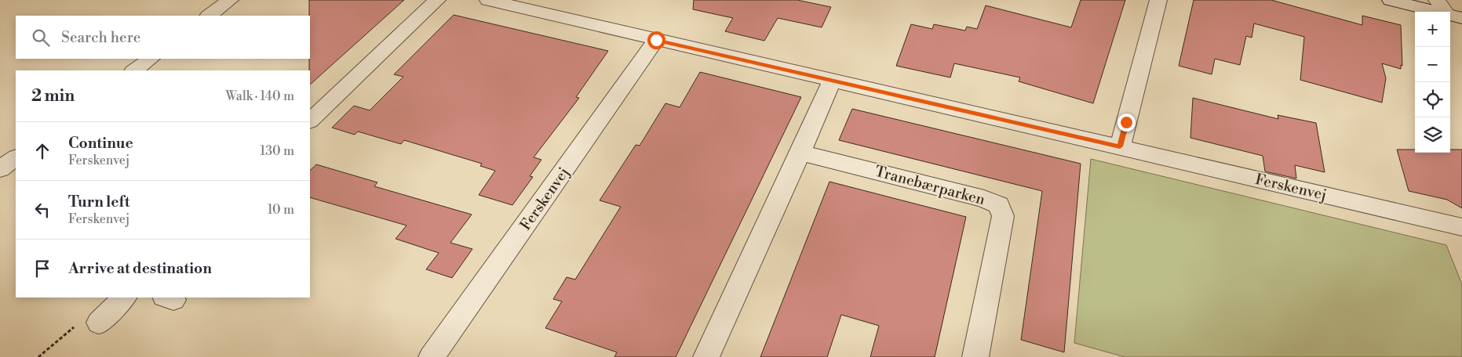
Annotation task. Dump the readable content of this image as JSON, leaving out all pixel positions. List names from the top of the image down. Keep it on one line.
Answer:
{"streets":{"street":["Tranebærparken","Ferskenvej"]},"page":{"map_buttons":["+","−"],"search":"Search here","heading":["2 min","Walk · 140 m"],"list":[["Continue","Ferskenvej","130 m"],["Turn left","Ferskenvej","10 m"],"Arrive at destination"]}}
